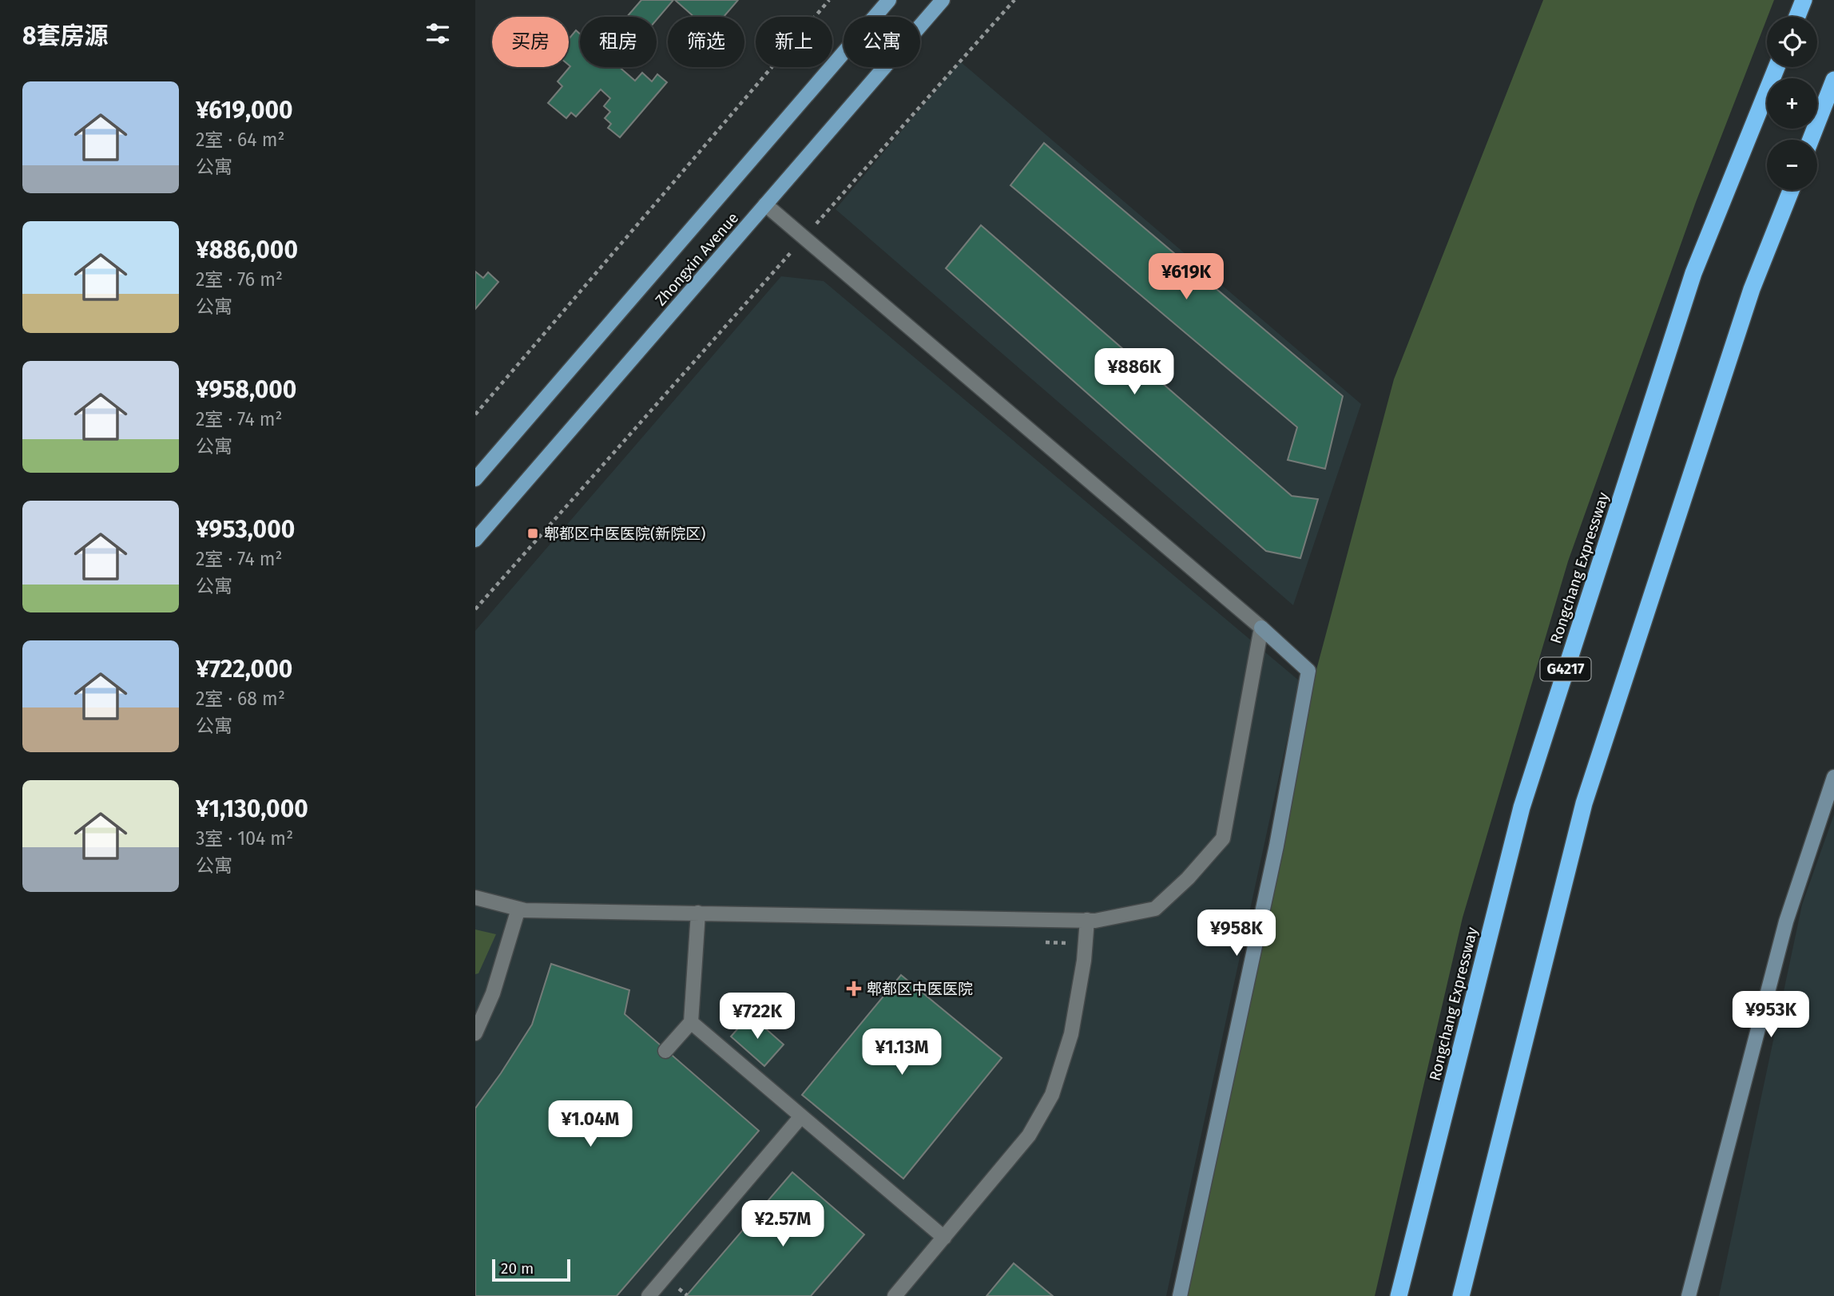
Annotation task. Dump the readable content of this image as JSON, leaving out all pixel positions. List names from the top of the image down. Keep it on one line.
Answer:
{"streets":{"highway":["Rongchang Expressway","G4217"],"main road":["Zhongxin Avenue"]},"places":{"transit":["郫都区中医医院(新院区)"],"health":["郫都区中医医院"]},"scale_bar":"20 m","page":{"heading":"8套房源","map_buttons":["+","−"],"chip":["买房","租房","筛选","新上","公寓"],"list":[{"name":"¥619,000","note":"2室 · 64 m² · 公寓"},{"name":"¥886,000","note":"2室 · 76 m² · 公寓"},{"name":"¥958,000","note":"2室 · 74 m² · 公寓"},{"name":"¥953,000","note":"2室 · 74 m² · 公寓"},{"name":"¥722,000","note":"2室 · 68 m² · 公寓"},{"name":"¥1,130,000","note":"3室 · 104 m² · 公寓"}],"price":["¥619K","¥886K","¥958K","¥953K","¥722K","¥1.13M","¥1.04M","¥2.57M"],"scale":"20 m"}}
